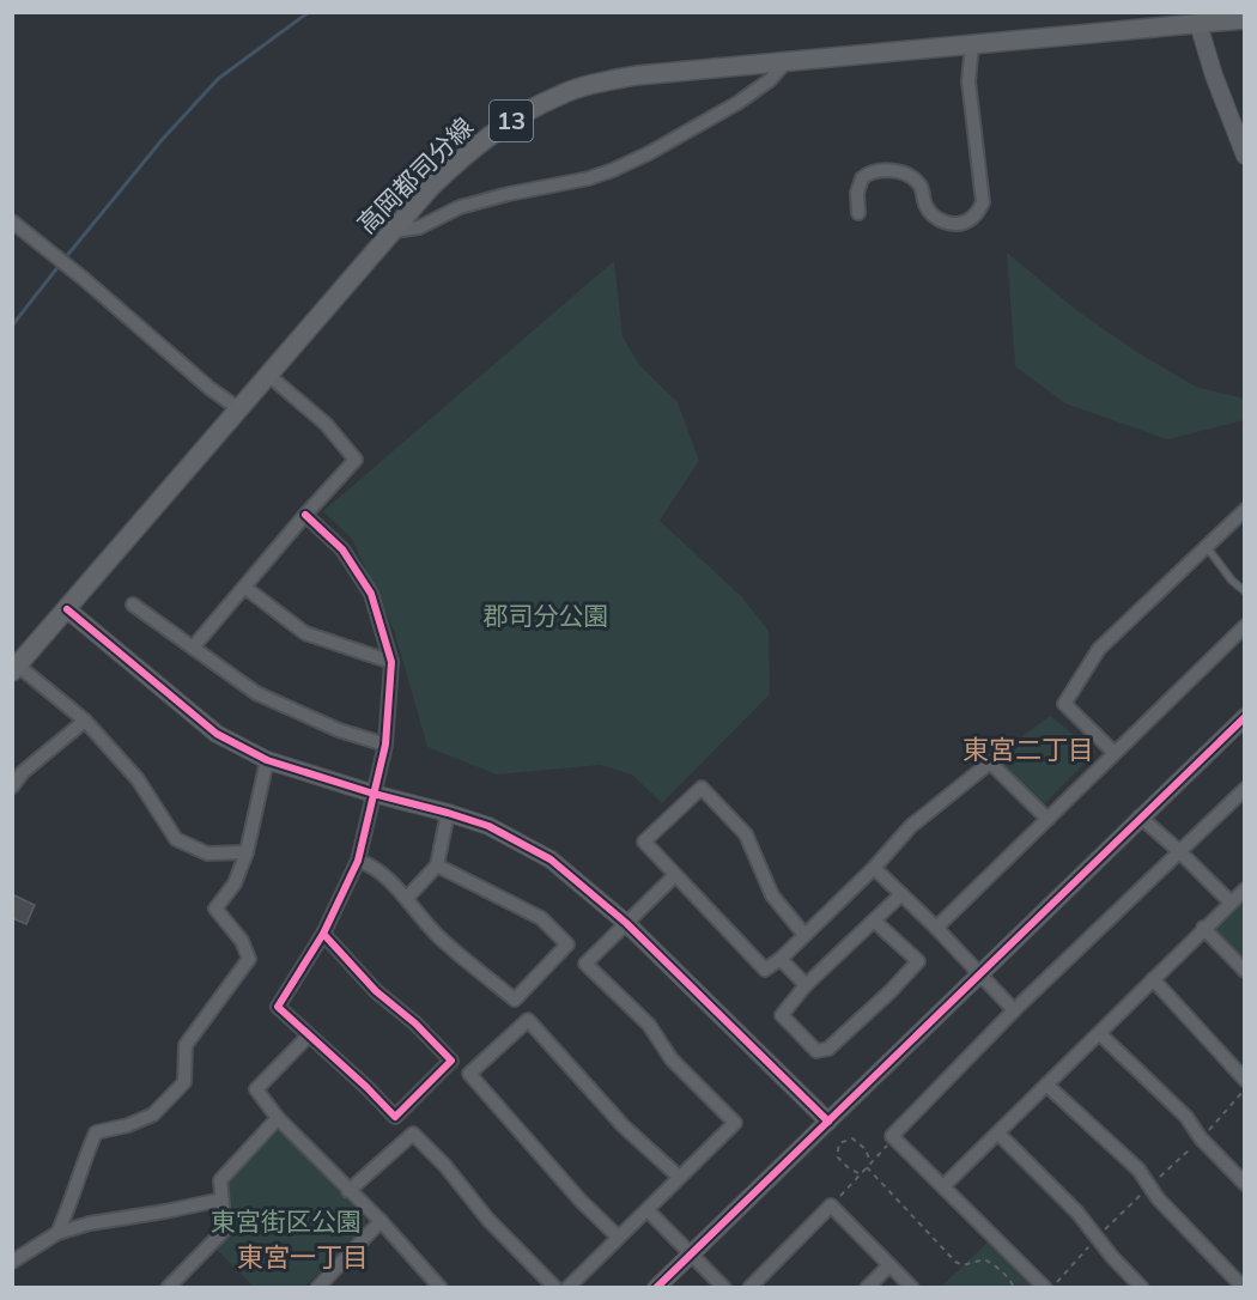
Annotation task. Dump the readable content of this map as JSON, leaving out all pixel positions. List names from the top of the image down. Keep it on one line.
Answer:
{"streets":{"main road":["13","高岡都司分線"]},"districts":["東宮二丁目","東宮一丁目"],"parks":["郡司分公園","東宮街区公園"]}
